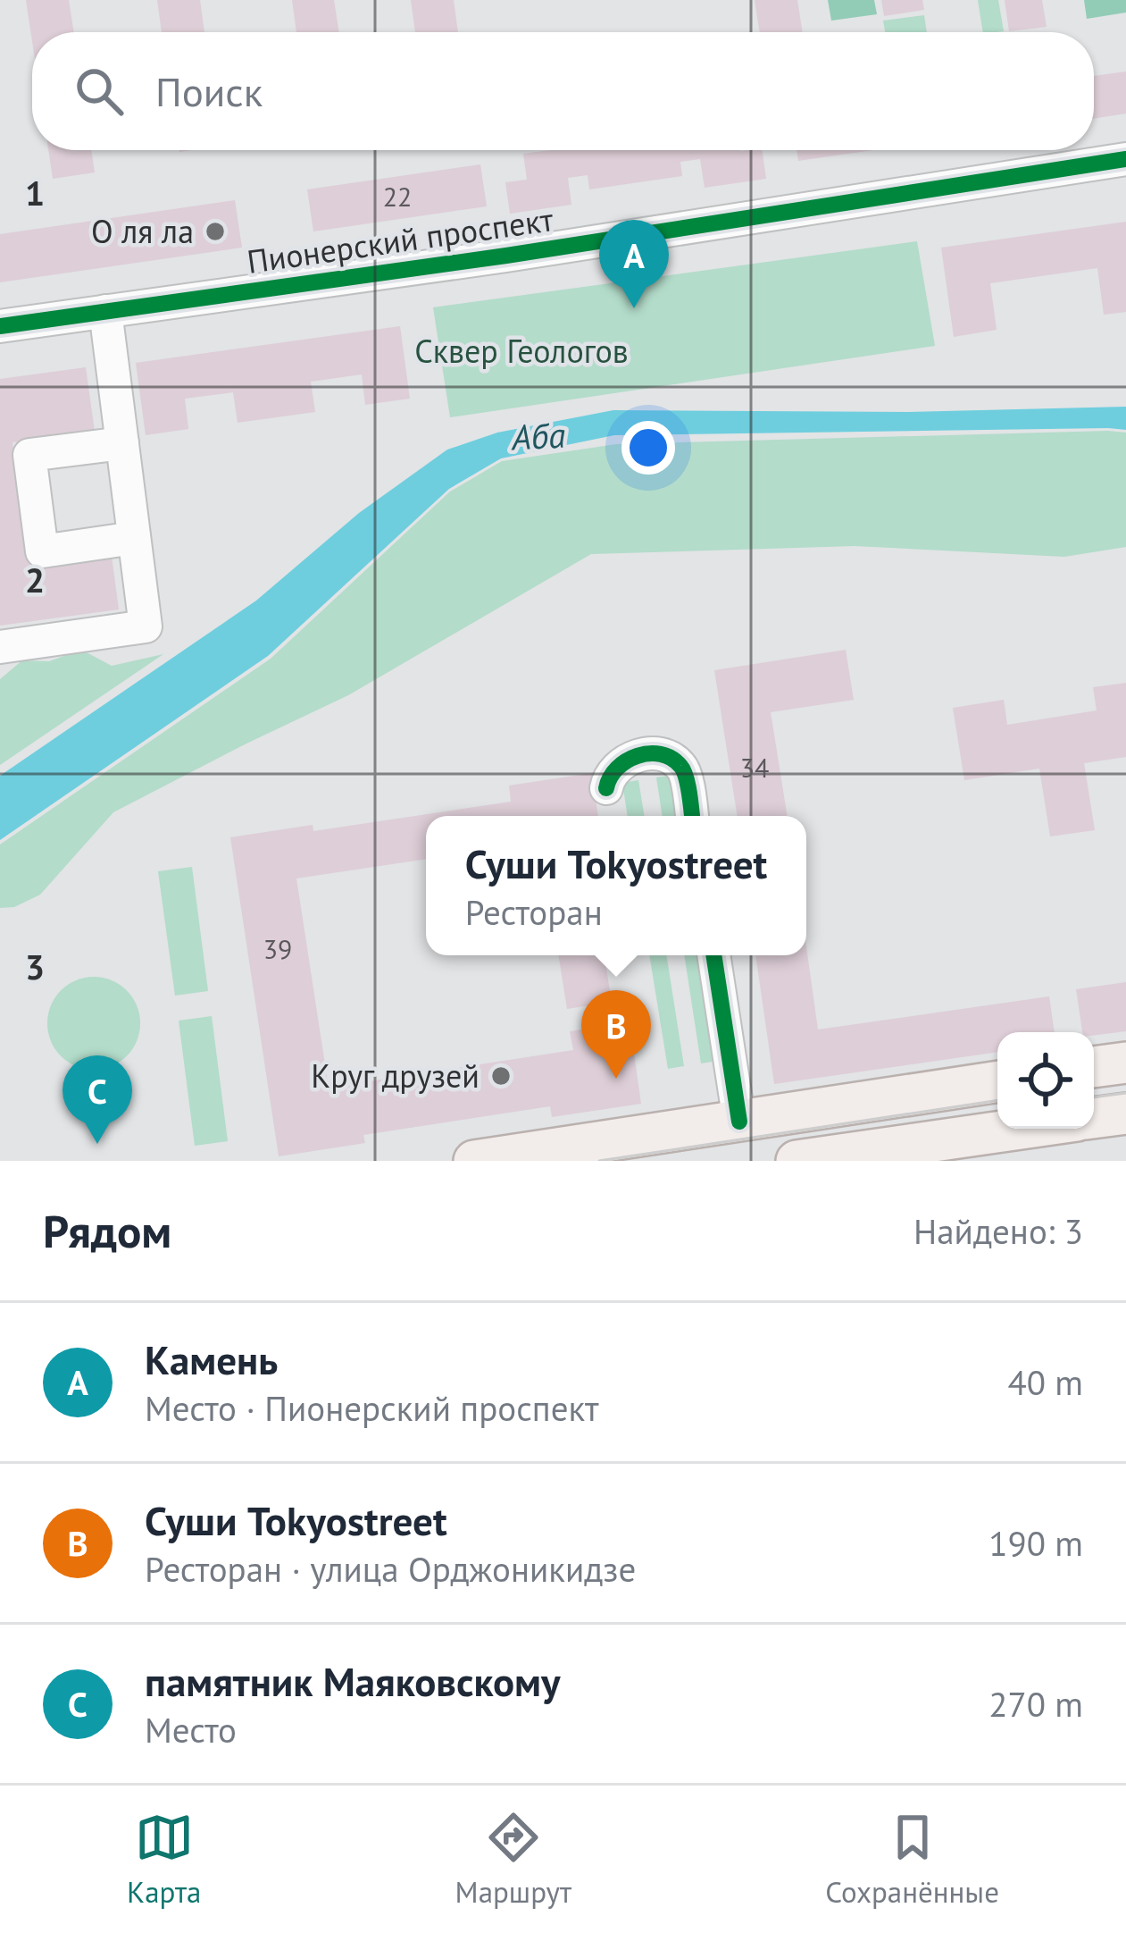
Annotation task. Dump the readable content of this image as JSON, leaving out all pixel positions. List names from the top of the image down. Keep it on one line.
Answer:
{"streets":{"street":["Пионерский проспект"]},"water":["Аба"],"parks":["Сквер Геологов"],"places":["О ля ла","Круг друзей"],"house_numbers":["22","34","39"],"page":{"search":"Поиск","pins":["A","B","C"],"popup":["Суши Tokyostreet","Ресторан"],"heading":["Рядом","Найдено: 3"],"list":[{"mark":"A","name":"Камень","note":"Место · Пионерский проспект","value":"40 m"},{"mark":"B","name":"Суши Tokyostreet","note":"Ресторан · улица Орджоникидзе","value":"190 m"},{"mark":"C","name":"памятник Маяковскому","note":"Место","value":"270 m"}],"nav":["Карта","Маршрут","Сохранённые"]},"grid":{"rows":["1","2","3"]}}
